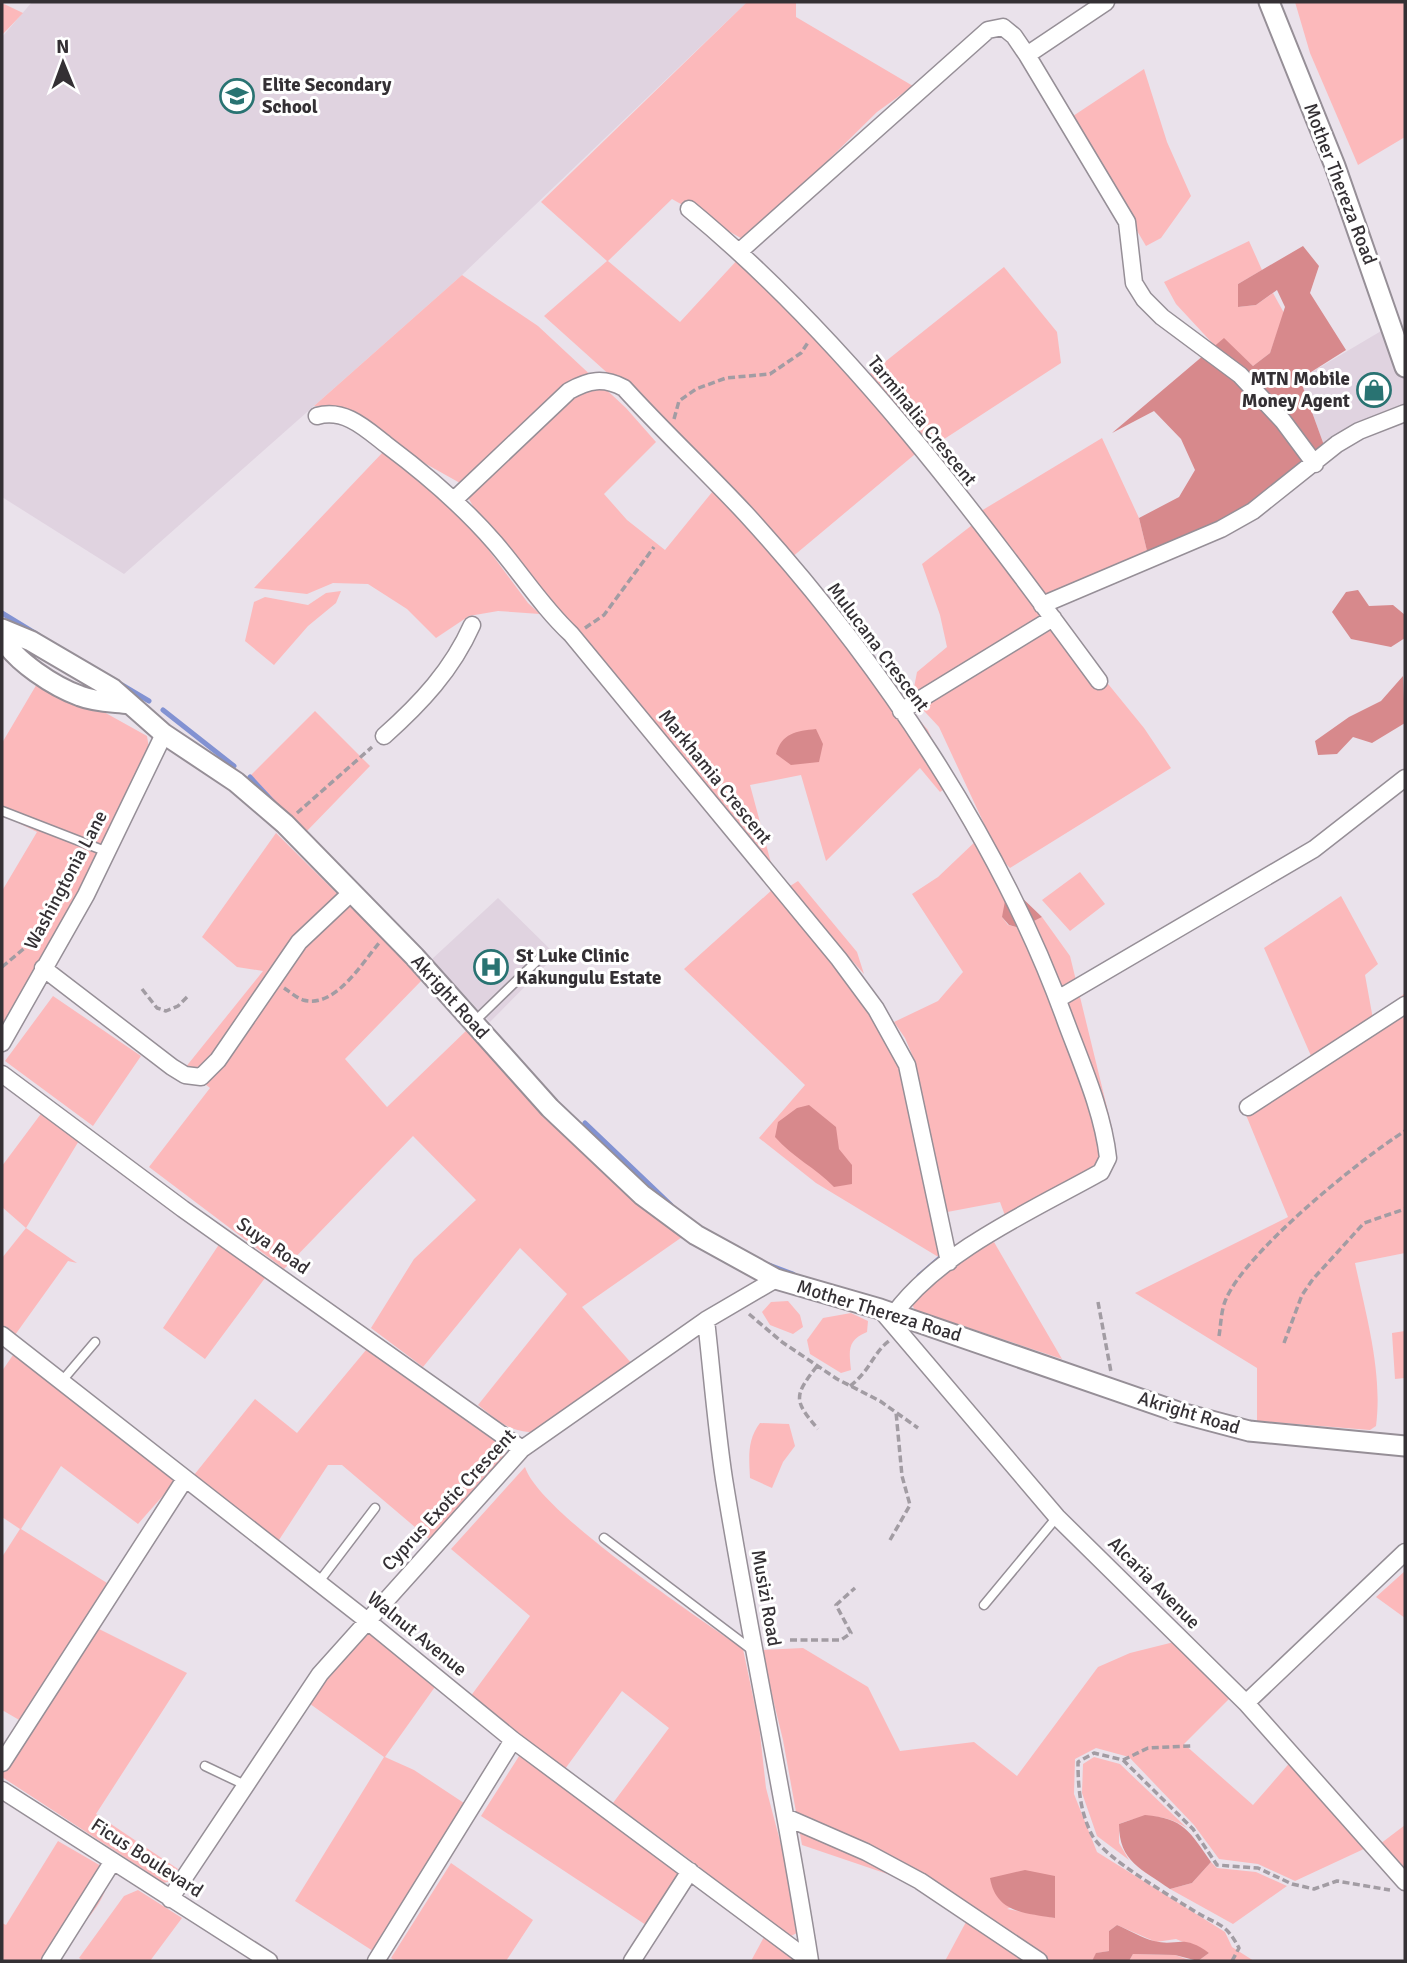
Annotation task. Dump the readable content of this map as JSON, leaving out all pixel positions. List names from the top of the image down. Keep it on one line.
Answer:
{"streets":{"street":["Mother Thereza Road","Tarminalia Crescent","Mulucana Crescent","Markhamia Crescent","Washingtonia Lane","Akright Road","Suya Road","Cyprus Exotic Crescent","Alcaria Avenue","Musizi Road","Walnut Avenue","Ficus Boulevard"]},"crossings":[["Mother Thereza Road","Akright Road"],["Mother Thereza Road","Alcaria Avenue"],["Mulucana Crescent","Markhamia Crescent"],["Washingtonia Lane","Akright Road"],["Suya Road","Cyprus Exotic Crescent"],["Cyprus Exotic Crescent","Musizi Road"],["Cyprus Exotic Crescent","Walnut Avenue"],["Cyprus Exotic Crescent","Ficus Boulevard"],["Musizi Road","Walnut Avenue"]],"places":{"school or university":["Elite Secondary School"],"shop":["MTN Mobile Money Agent"],"hospital":["St Luke Clinic Kakungulu Estate"]},"north":"top"}
